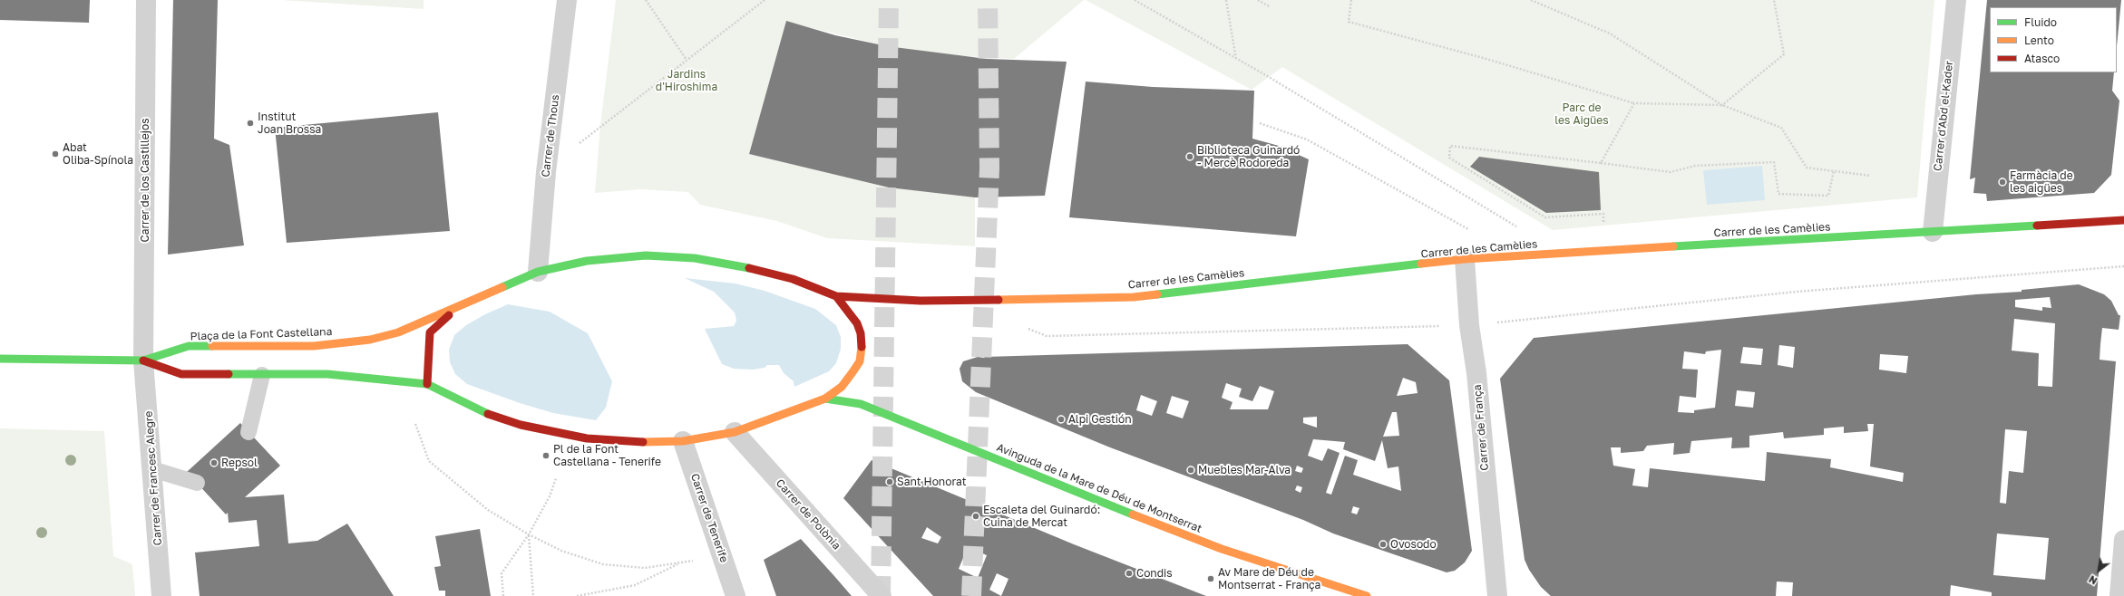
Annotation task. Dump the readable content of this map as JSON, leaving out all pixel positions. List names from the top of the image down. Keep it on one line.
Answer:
{"streets":{"street":["Carrer d'Abd el-Kader","Carrer de Thous","Carrer de los Castillejos","Carrer de les Camèlies","Plaça de la Font Castellana","Carrer de França","Carrer de Francesc Alegre","Avinguda de la Mare de Déu de Montserrat","Carrer de Polònia","Carrer de Tenerife"]},"crossings":[["Carrer d'Abd el-Kader","Carrer de les Camèlies"],["Carrer de Thous","Plaça de la Font Castellana"],["Carrer de los Castillejos","Plaça de la Font Castellana"],["Carrer de los Castillejos","Carrer de Francesc Alegre"],["Carrer de les Camèlies","Plaça de la Font Castellana"],["Carrer de les Camèlies","Carrer de França"],["Plaça de la Font Castellana","Carrer de Francesc Alegre"]],"parks":["Jardins d'Hiroshima","Parc de les Aigües"],"places":["Institut Joan Brossa","Abat Oliba-Spínola","Biblioteca Guinardó - Mercè Rodoreda","Farmàcia de les aigües","Alpi Gestión","Pl de la Font Castellana - Tenerife","Repsol","Muebles Mar-Alva","Sant Honorat","Escaleta del Guinardó: Cuina de Mercat","Ovosodo","Condis","Av Mare de Déu de Montserrat - França"],"legend":["Fluido","Lento","Atasco"],"north":"bottom left"}
